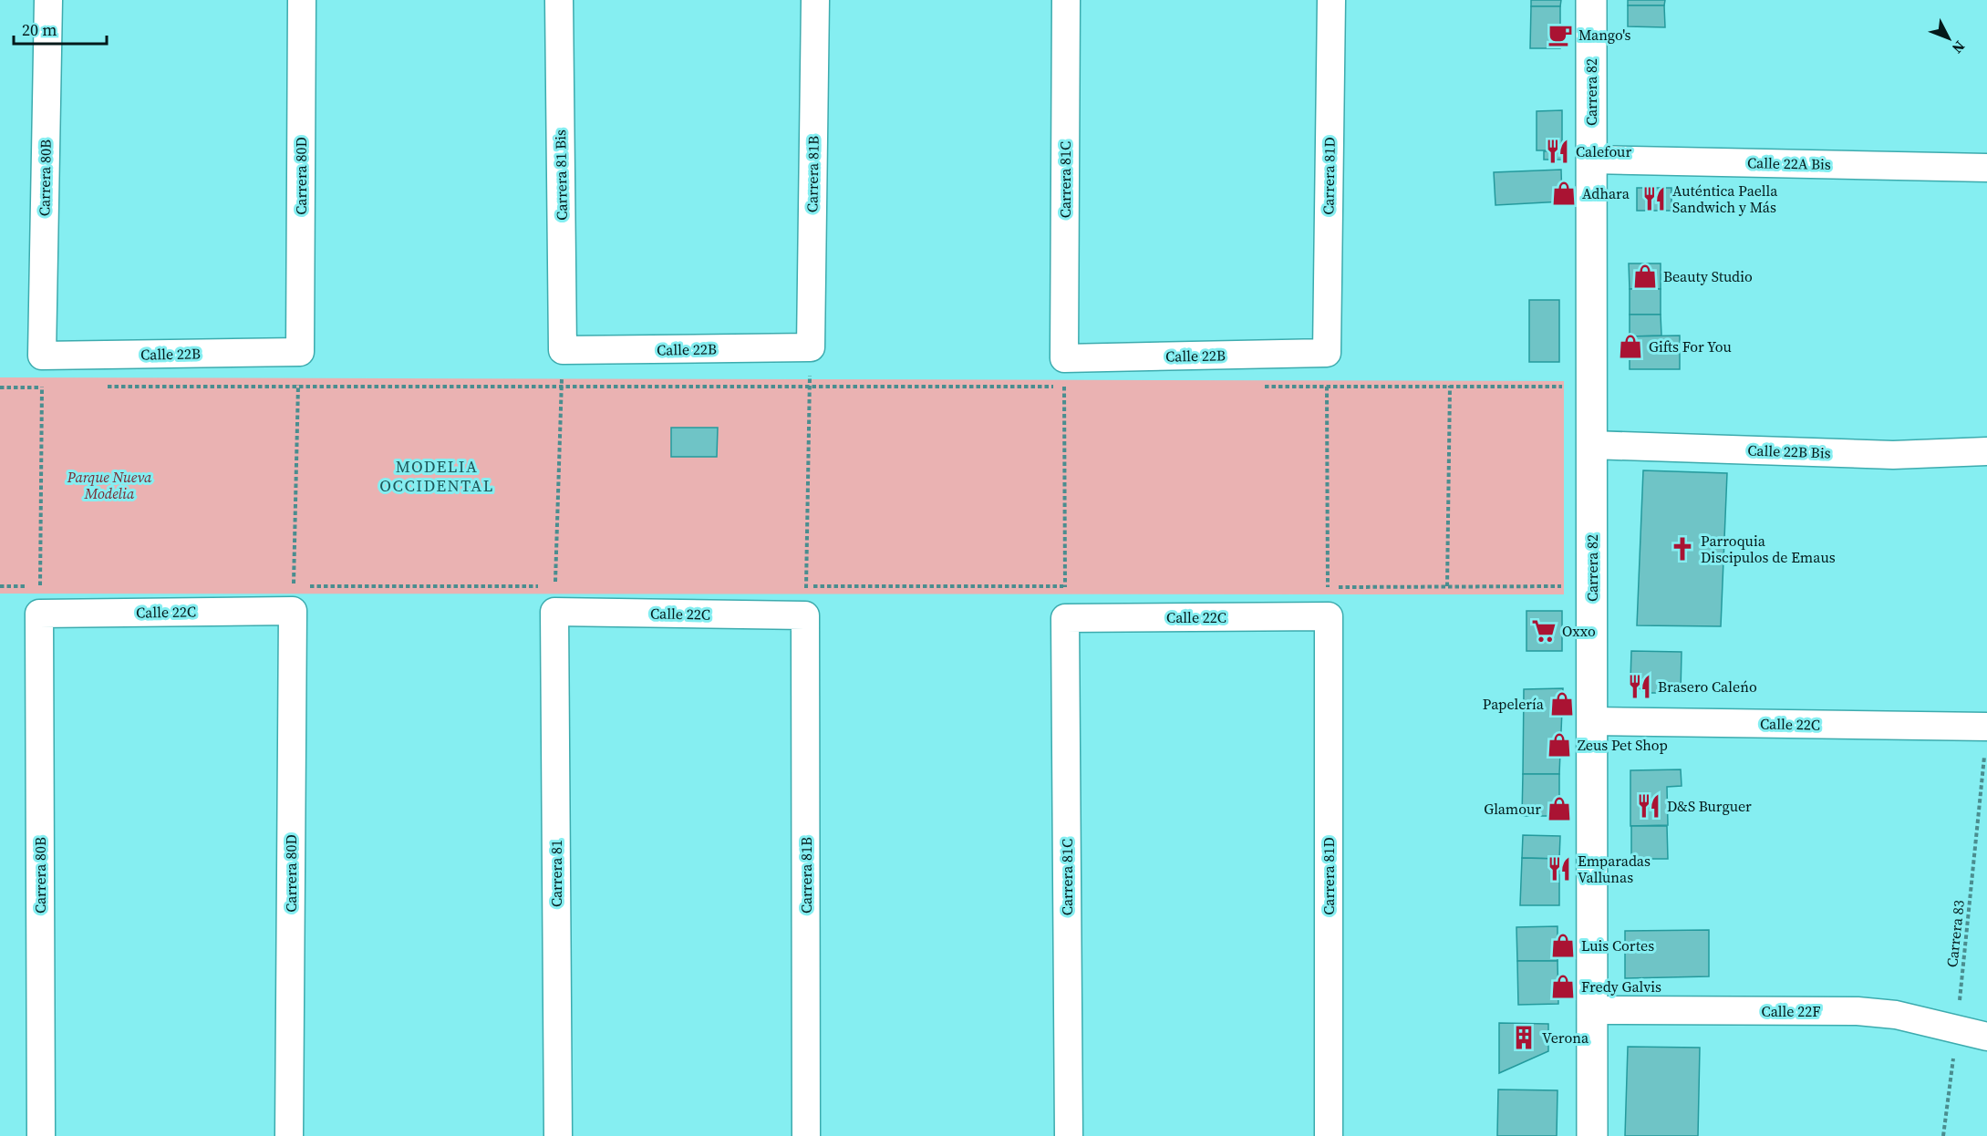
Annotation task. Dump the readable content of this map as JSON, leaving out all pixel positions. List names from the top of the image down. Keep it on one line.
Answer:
{"streets":{"street":["Carrera 82","Calle 22A Bis","Carrera 81B","Carrera 81 Bis","Carrera 80D","Carrera 81D","Carrera 80B","Carrera 81C","Calle 22B","Calle 22B Bis","Calle 22C","Carrera 81","Calle 22F"],"path":["Carrera 83"]},"crossings":[["Carrera 82","Calle 22A Bis"],["Carrera 82","Calle 22B Bis"],["Carrera 82","Calle 22C"],["Carrera 82","Calle 22F"],["Carrera 81B","Calle 22B"],["Carrera 81B","Calle 22C"],["Carrera 81 Bis","Calle 22B"],["Carrera 80D","Calle 22B"],["Carrera 80D","Calle 22C"],["Carrera 81D","Calle 22B"],["Carrera 81D","Calle 22C"],["Carrera 80B","Calle 22B"],["Carrera 80B","Calle 22C"],["Carrera 81C","Calle 22B"],["Carrera 81C","Calle 22C"],["Calle 22C","Carrera 81"],["Carrera 83","Calle 22F"]],"districts":["MODELIA OCCIDENTAL"],"parks":["Parque Nueva Modelia"],"places":{"cafe":["Mango's"],"restaurant":["Calefour","Auténtica Paella Sandwich y Más","Brasero Caleńo","D&S Burguer","Emparadas Vallunas"],"shop":["Adhara","Beauty Studio","Gifts For You","Papelería","Zeus Pet Shop","Glamour","Luis Cortes","Fredy Galvis"],"church":["Parroquia Discipulos de Emaus"],"supermarket":["Oxxo"],"building":["Verona"]},"scale_bar":"20 m","north":"bottom right"}
